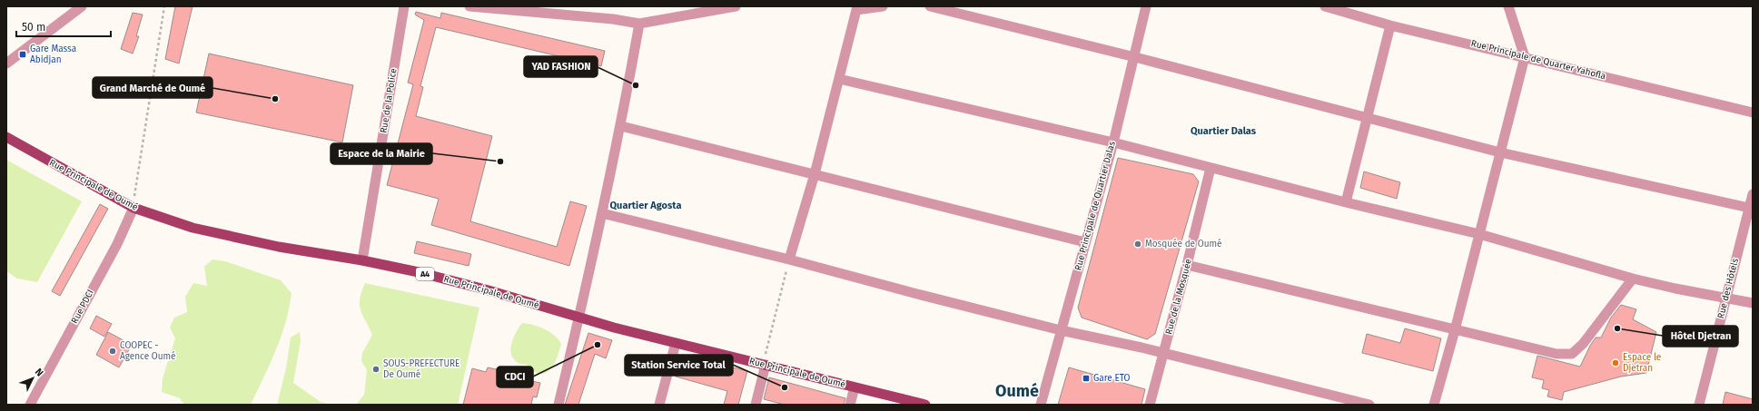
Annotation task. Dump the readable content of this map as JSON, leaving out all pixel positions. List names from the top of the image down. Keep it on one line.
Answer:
{"streets":{"main road":["Rue Principale de Oumé","A4"],"street":["Rue Principale de Quarter Yahofla","Rue de la Police","Rue Principale de Quartier Dalas","Rue des Hôtels","Rue de la Mosquée","Rue PDCI"]},"crossings":[["Rue de la Police","Rue Principale de Oumé"],["Rue Principale de Oumé","Rue PDCI"]],"districts":["Quartier Dalas","Quartier Agosta","Oumé"],"places":{"transit":["Gare Massa Abidjan","Gare ETO"],"other":["YAD FASHION","Grand Marché de Oumé","Espace de la Mairie","Mosquée de Oumé","Hôtel Djetran","CDCI","COOPEC - Agence Oumé","Espace le Djetran","SOUS-PREFECTURE De Oumé","Station Service Total"]},"scale_bar":"50 m","north":"top right"}
